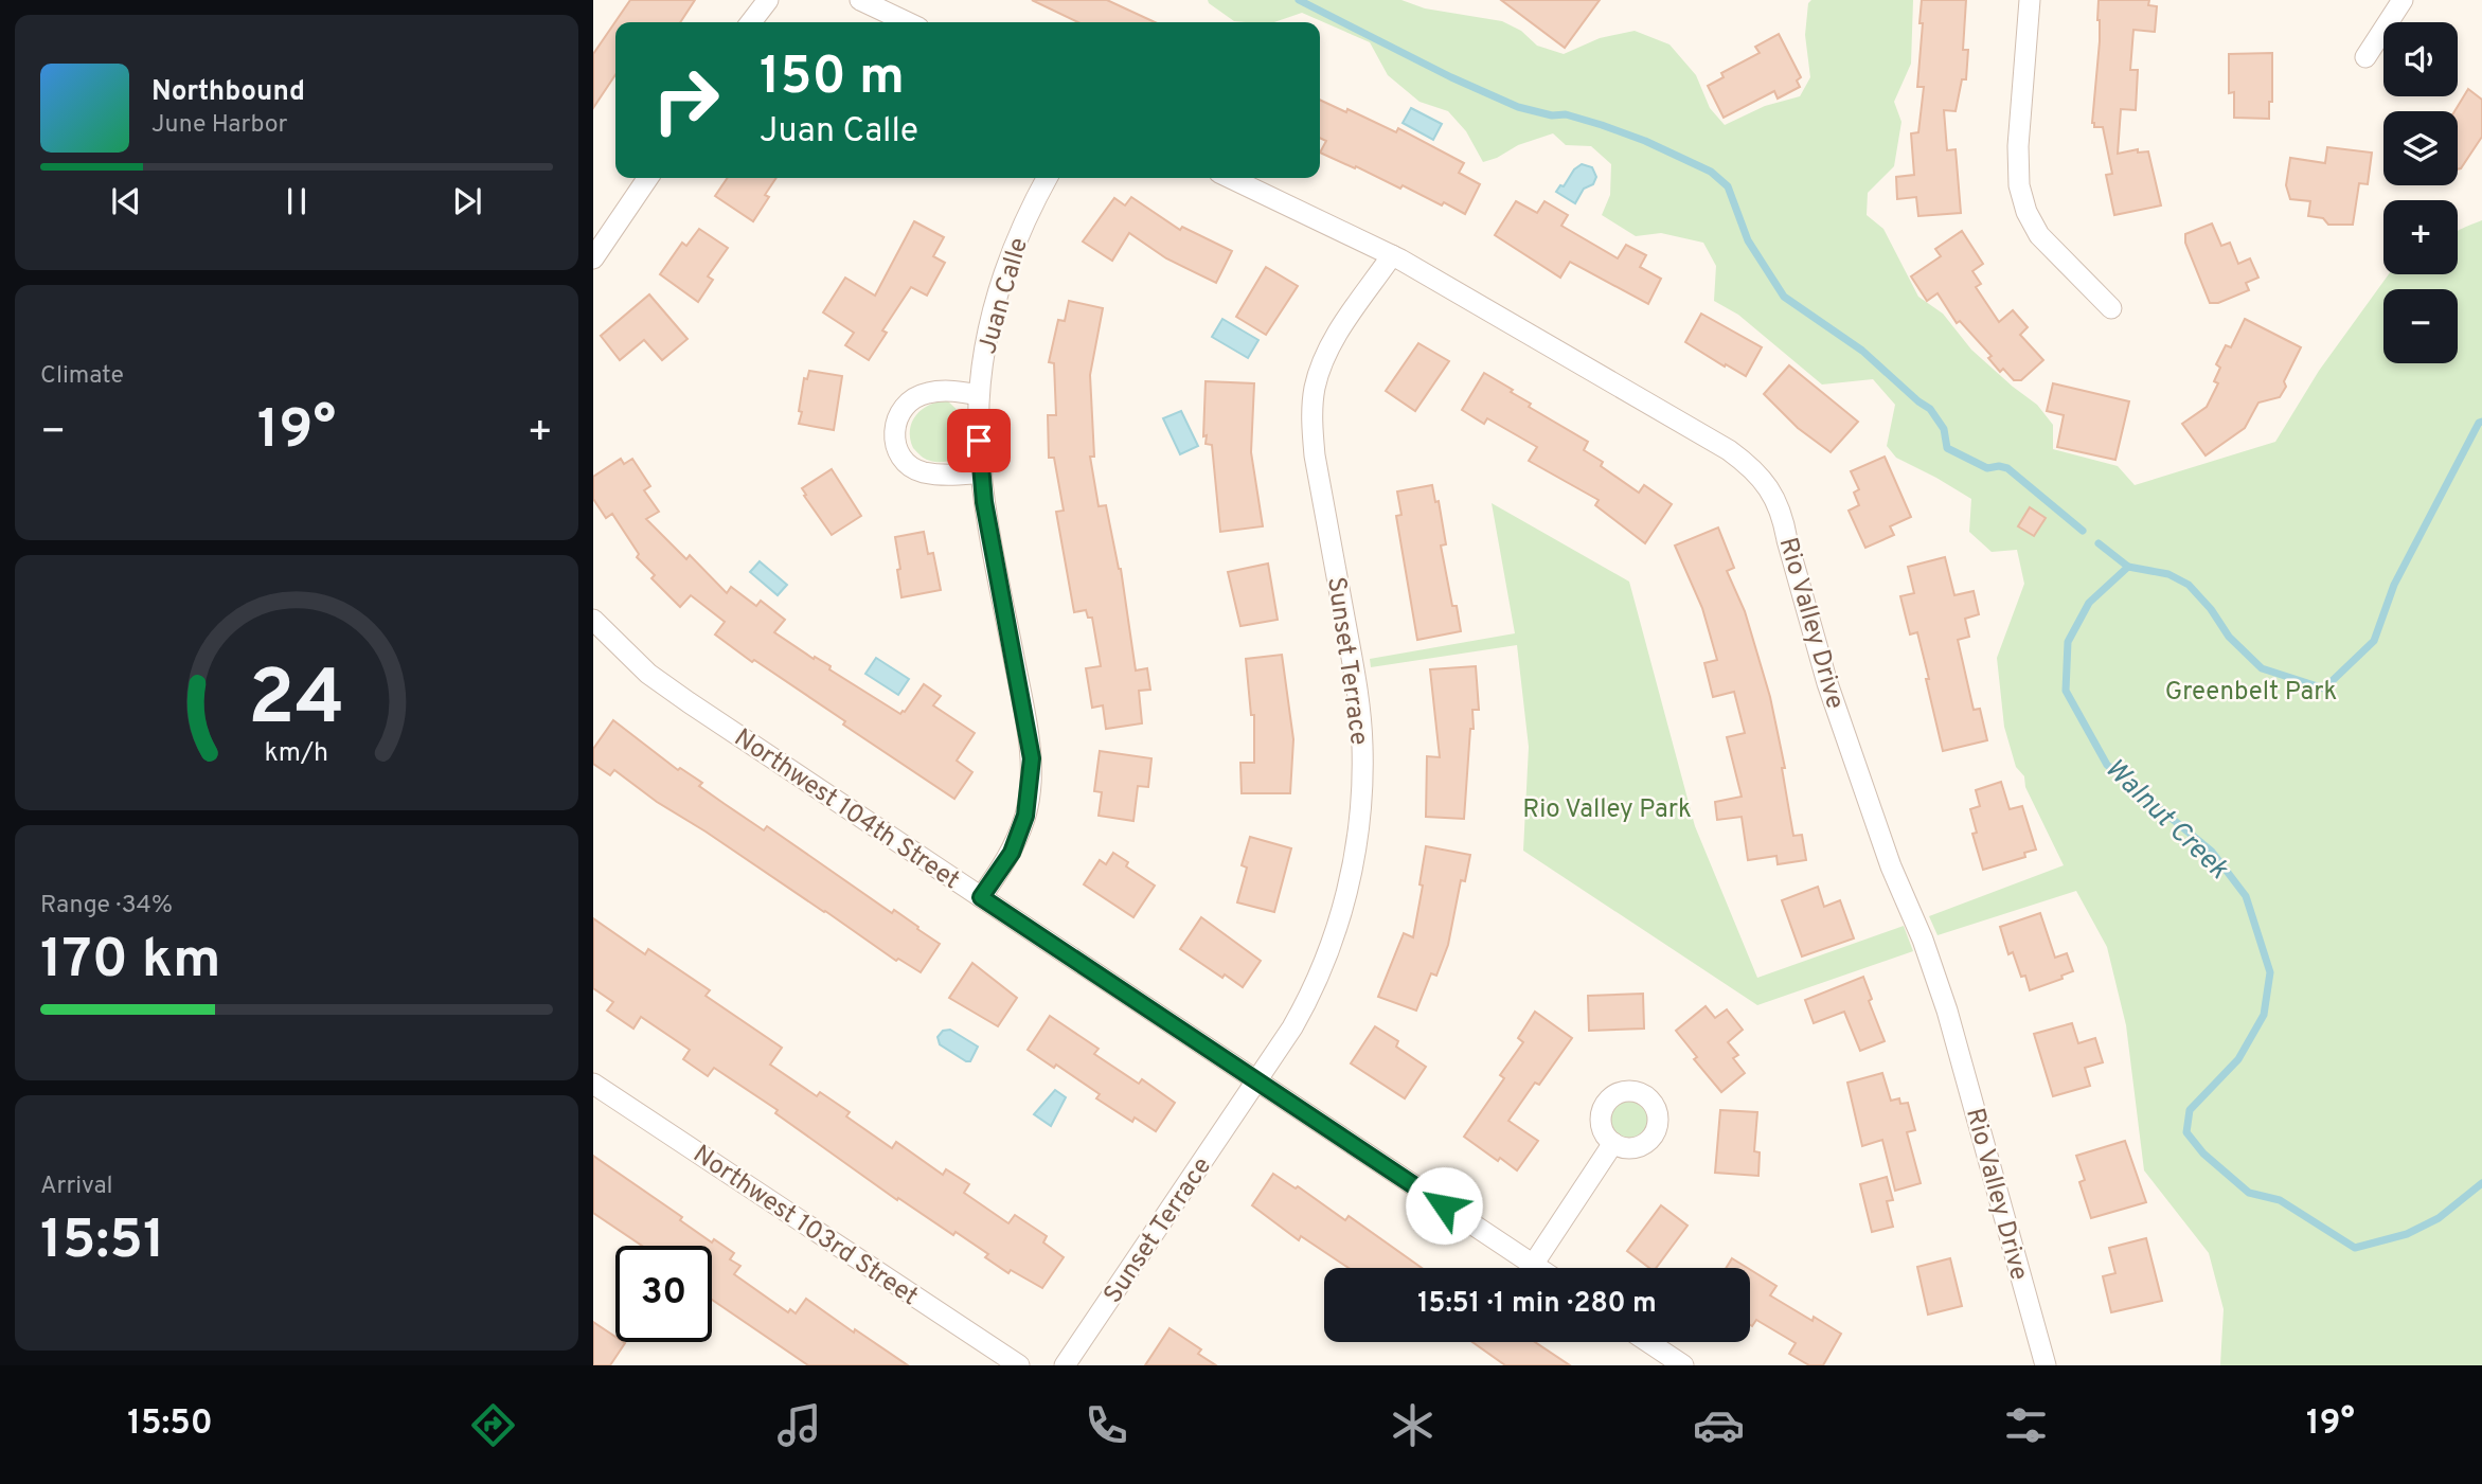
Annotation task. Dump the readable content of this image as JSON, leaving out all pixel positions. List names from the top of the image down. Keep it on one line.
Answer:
{"streets":{"street":["Juan Calle","Rio Valley Drive","Sunset Terrace","Northwest 104th Street","Northwest 103rd Street"]},"crossings":[["Juan Calle","Northwest 104th Street"],["Rio Valley Drive","Sunset Terrace"],["Sunset Terrace","Northwest 104th Street"]],"water":["Walnut Creek"],"parks":["Greenbelt Park","Rio Valley Park"],"page":{"map_buttons":["+","−"],"turn":["150 m","Juan Calle"],"song":["Northbound","June Harbor"],"tile":["Climate",["Range · 34%","170 km"],["Arrival","15:51"]],"heat":["−","19°","+"],"limit":"30","trip":"15:51 · 1 min · 280 m","tabs":["15:50","19°"],"gauge":["24","km/h"]}}
